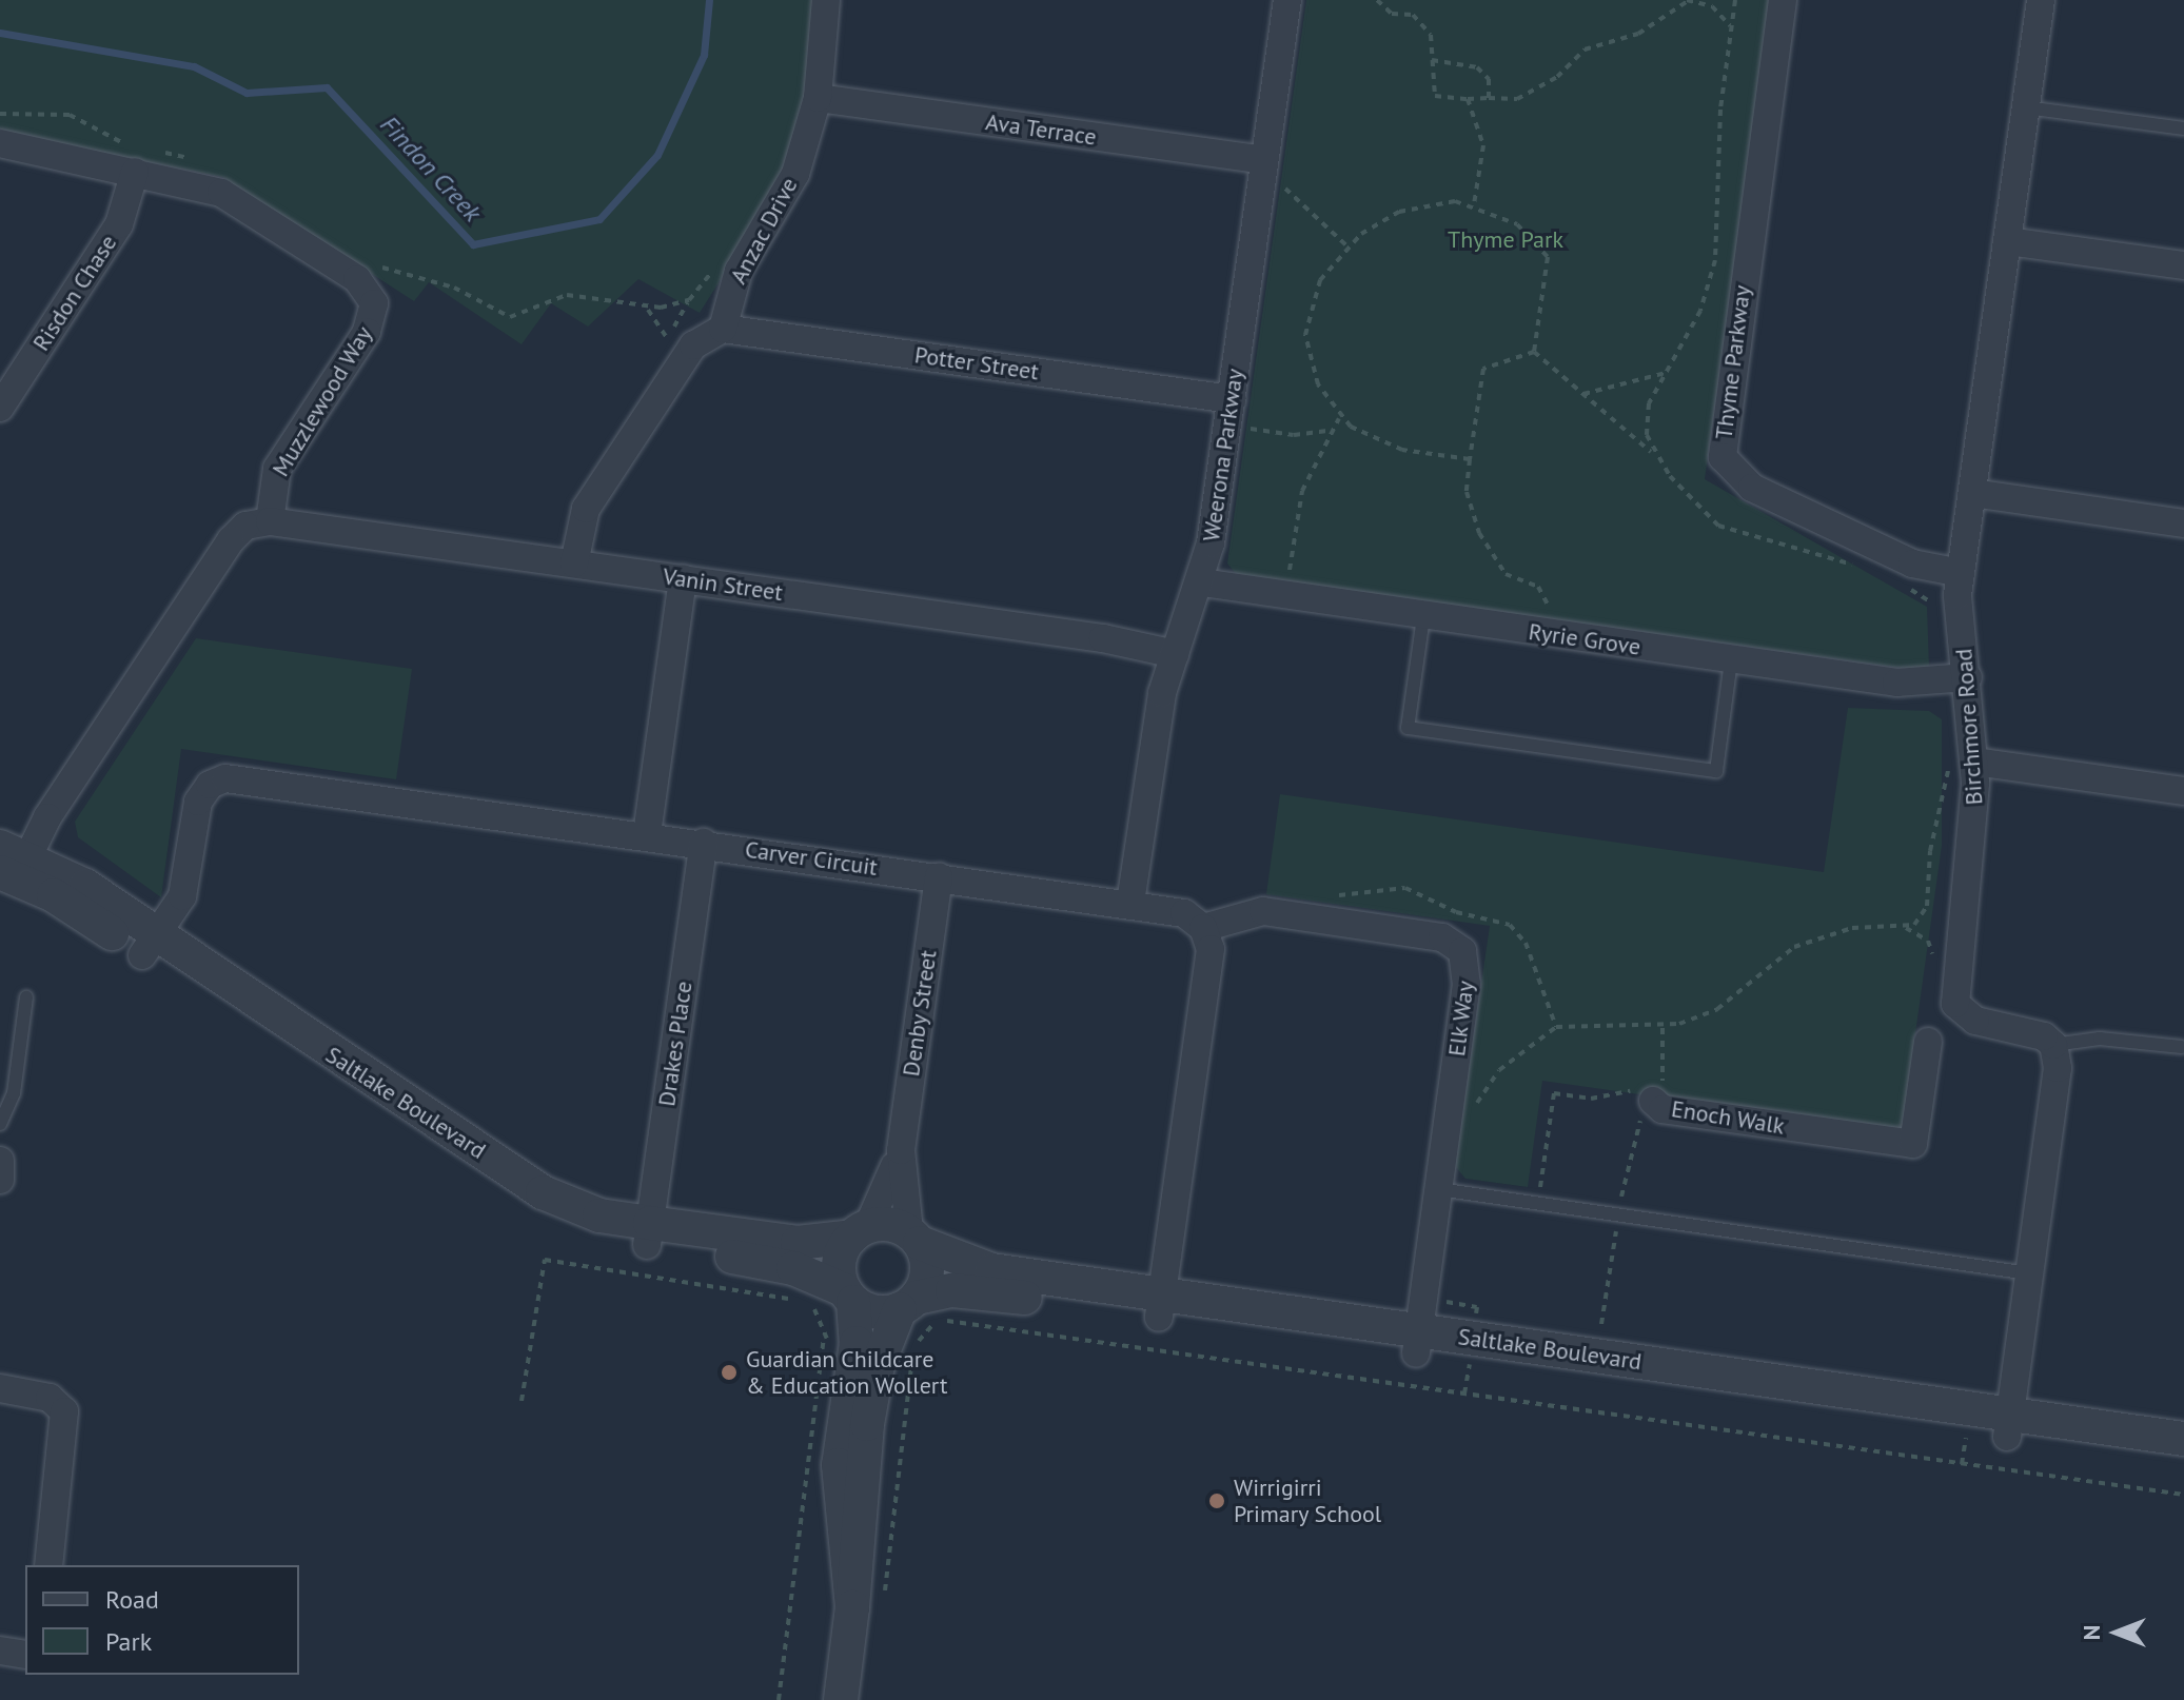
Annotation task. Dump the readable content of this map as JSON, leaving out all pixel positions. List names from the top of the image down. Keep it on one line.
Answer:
{"streets":{"street":["Ava Terrace","Anzac Drive","Risdon Chase","Thyme Parkway","Potter Street","Muzzlewood Way","Weerona Parkway","Vanin Street","Ryrie Grove","Birchmore Road","Carver Circuit","Denby Street","Elk Way","Drakes Place","Saltlake Boulevard","Enoch Walk"]},"crossings":[["Ava Terrace","Anzac Drive"],["Ava Terrace","Weerona Parkway"],["Anzac Drive","Potter Street"],["Risdon Chase","Muzzlewood Way"],["Thyme Parkway","Birchmore Road"],["Potter Street","Weerona Parkway"],["Muzzlewood Way","Vanin Street"],["Weerona Parkway","Vanin Street"],["Weerona Parkway","Ryrie Grove"],["Weerona Parkway","Carver Circuit"],["Ryrie Grove","Birchmore Road"],["Carver Circuit","Denby Street"],["Carver Circuit","Elk Way"],["Carver Circuit","Drakes Place"],["Carver Circuit","Saltlake Boulevard"],["Denby Street","Saltlake Boulevard"],["Elk Way","Saltlake Boulevard"],["Drakes Place","Saltlake Boulevard"]],"water":["Findon Creek"],"parks":["Thyme Park"],"places":["Guardian Childcare & Education Wollert","Wirrigirri Primary School"],"legend":["Road","Park"],"north":"left"}
